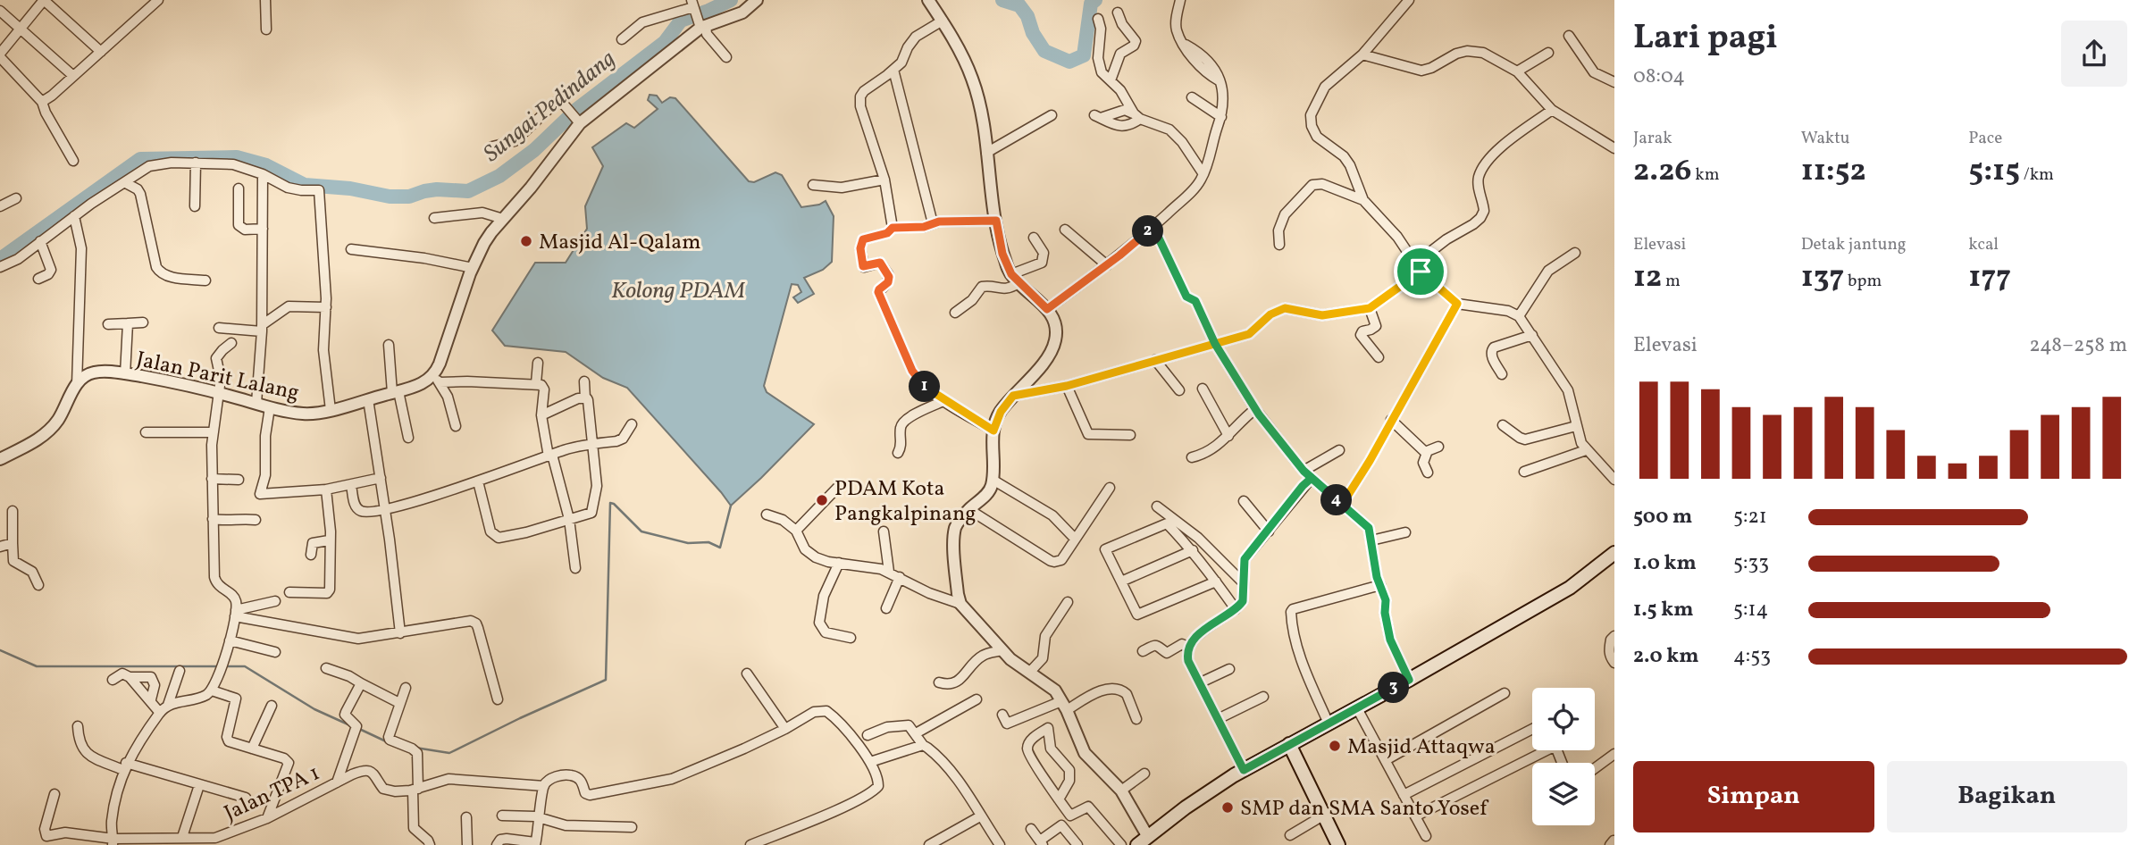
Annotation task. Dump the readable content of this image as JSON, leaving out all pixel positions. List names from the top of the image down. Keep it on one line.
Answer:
{"streets":{"street":["Jalan Parit Lalang","Jalan TPA 1"]},"water":["Sungai Pedindang","Kolong PDAM"],"places":["Masjid Al-Qalam","PDAM Kota Pangkalpinang","Masjid Attaqwa","SMP dan SMA Santo Yosef"],"page":{"heading":["Lari pagi","08:04"],"stats":[["Jarak","2.26 km"],["Waktu","11:52"],["Pace","5:15 /km"],["Elevasi","12 m"],["Detak jantung","137 bpm"],["kcal","177"]],"pins":["2","1","4","3"],"chart":["Elevasi","248–258 m"],"list":[{"name":"500 m","note":"5:21"},{"name":"1.0 km","note":"5:33"},{"name":"1.5 km","note":"5:14"},{"name":"2.0 km","note":"4:53"}],"buttons":["Simpan","Bagikan"]}}
